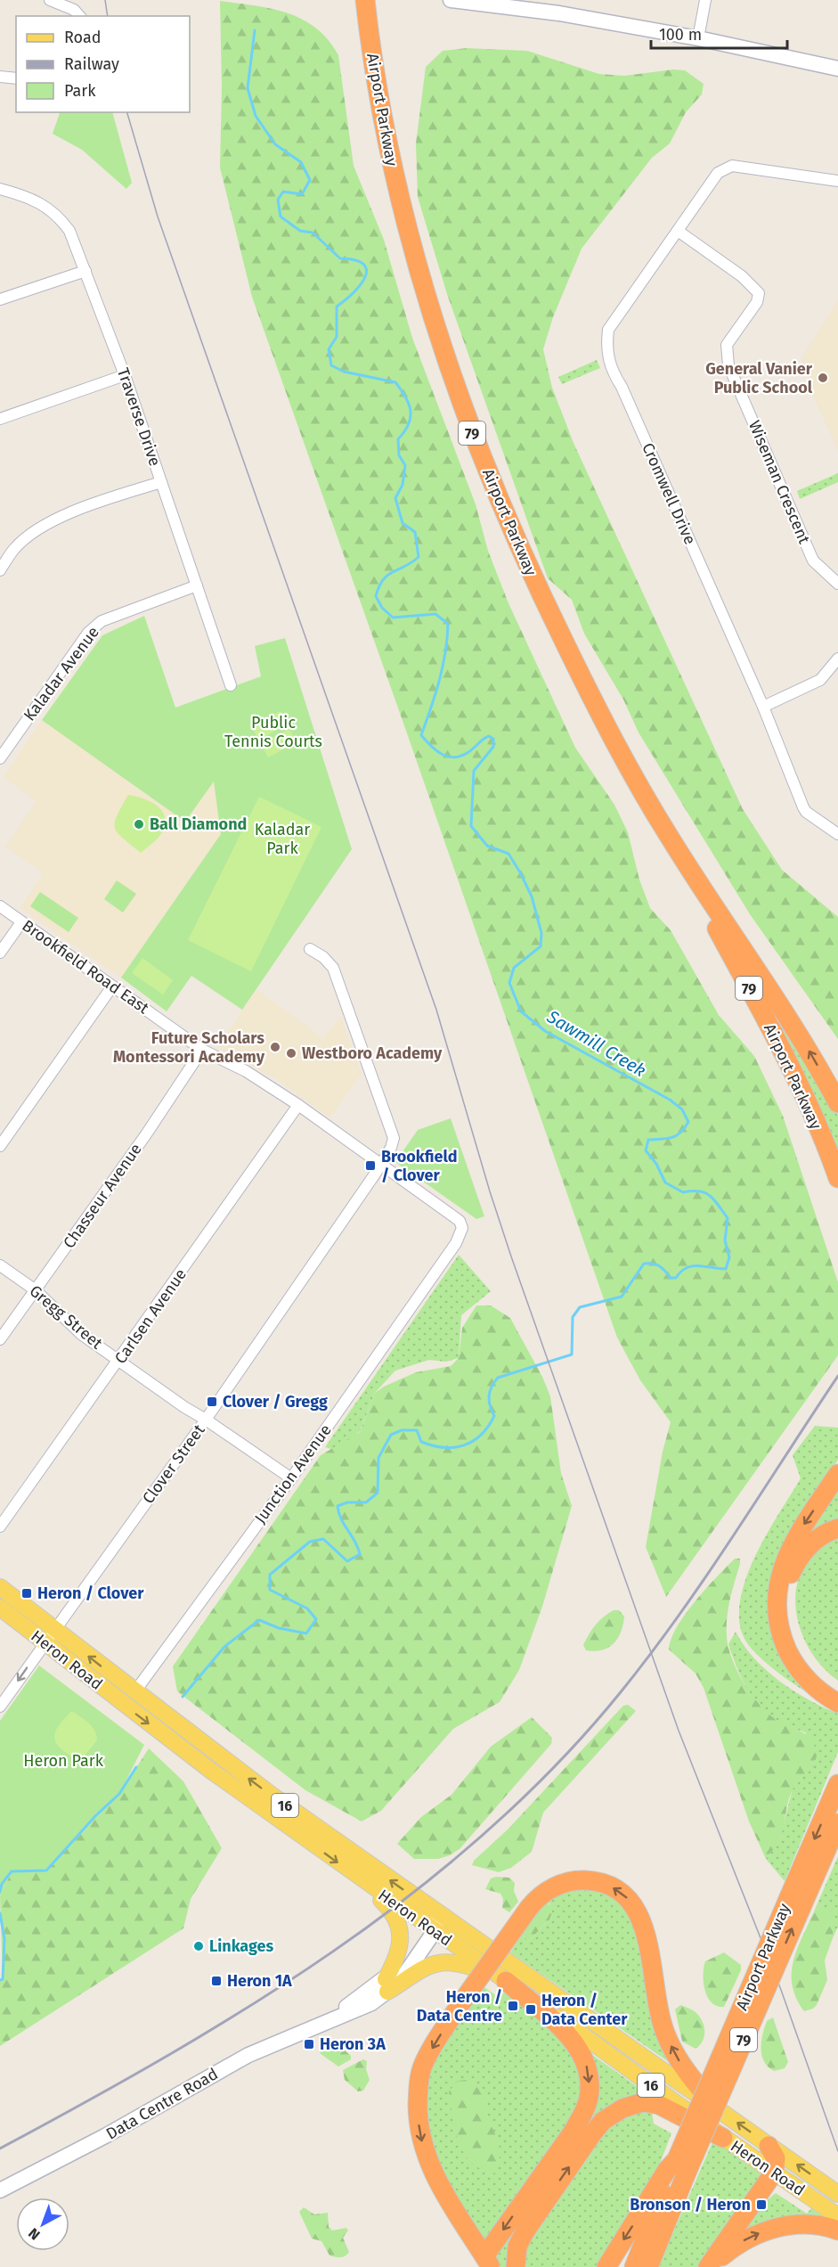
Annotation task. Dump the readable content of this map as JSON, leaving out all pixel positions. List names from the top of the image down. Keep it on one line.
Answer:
{"streets":{"highway":["Airport Parkway","79"],"main road":["Heron Road","16","Data Centre Road"],"street":["Traverse Drive","Wiseman Crescent","Cromwell Drive","Kaladar Avenue","Brookfield Road East","Chasseur Avenue","Carlsen Avenue","Gregg Street","Clover Street","Junction Avenue"]},"crossings":[["Airport Parkway","79"],["Traverse Drive","Kaladar Avenue"],["Wiseman Crescent","Cromwell Drive"],["Brookfield Road East","Chasseur Avenue"],["Brookfield Road East","Carlsen Avenue"],["Brookfield Road East","Clover Street"],["Brookfield Road East","Junction Avenue"],["Chasseur Avenue","Gregg Street"],["Carlsen Avenue","Gregg Street"],["Gregg Street","Clover Street"],["Gregg Street","Junction Avenue"],["Clover Street","Heron Road"],["Junction Avenue","Heron Road"],["Heron Road","Data Centre Road"]],"water":["Sawmill Creek"],"parks":["Public Tennis Courts","Kaladar Park","Heron Park"],"places":{"other":["General Vanier Public School","Ball Diamond","Future Scholars Montessori Academy","Westboro Academy","Linkages"],"transit":["Brookfield / Clover","Clover / Gregg","Heron / Clover","Heron 1A","Heron / Data Centre","Heron / Data Center","Heron 3A","Bronson / Heron"]},"legend":["Road","Railway","Park"],"scale_bar":"100 m","north":"bottom left"}
